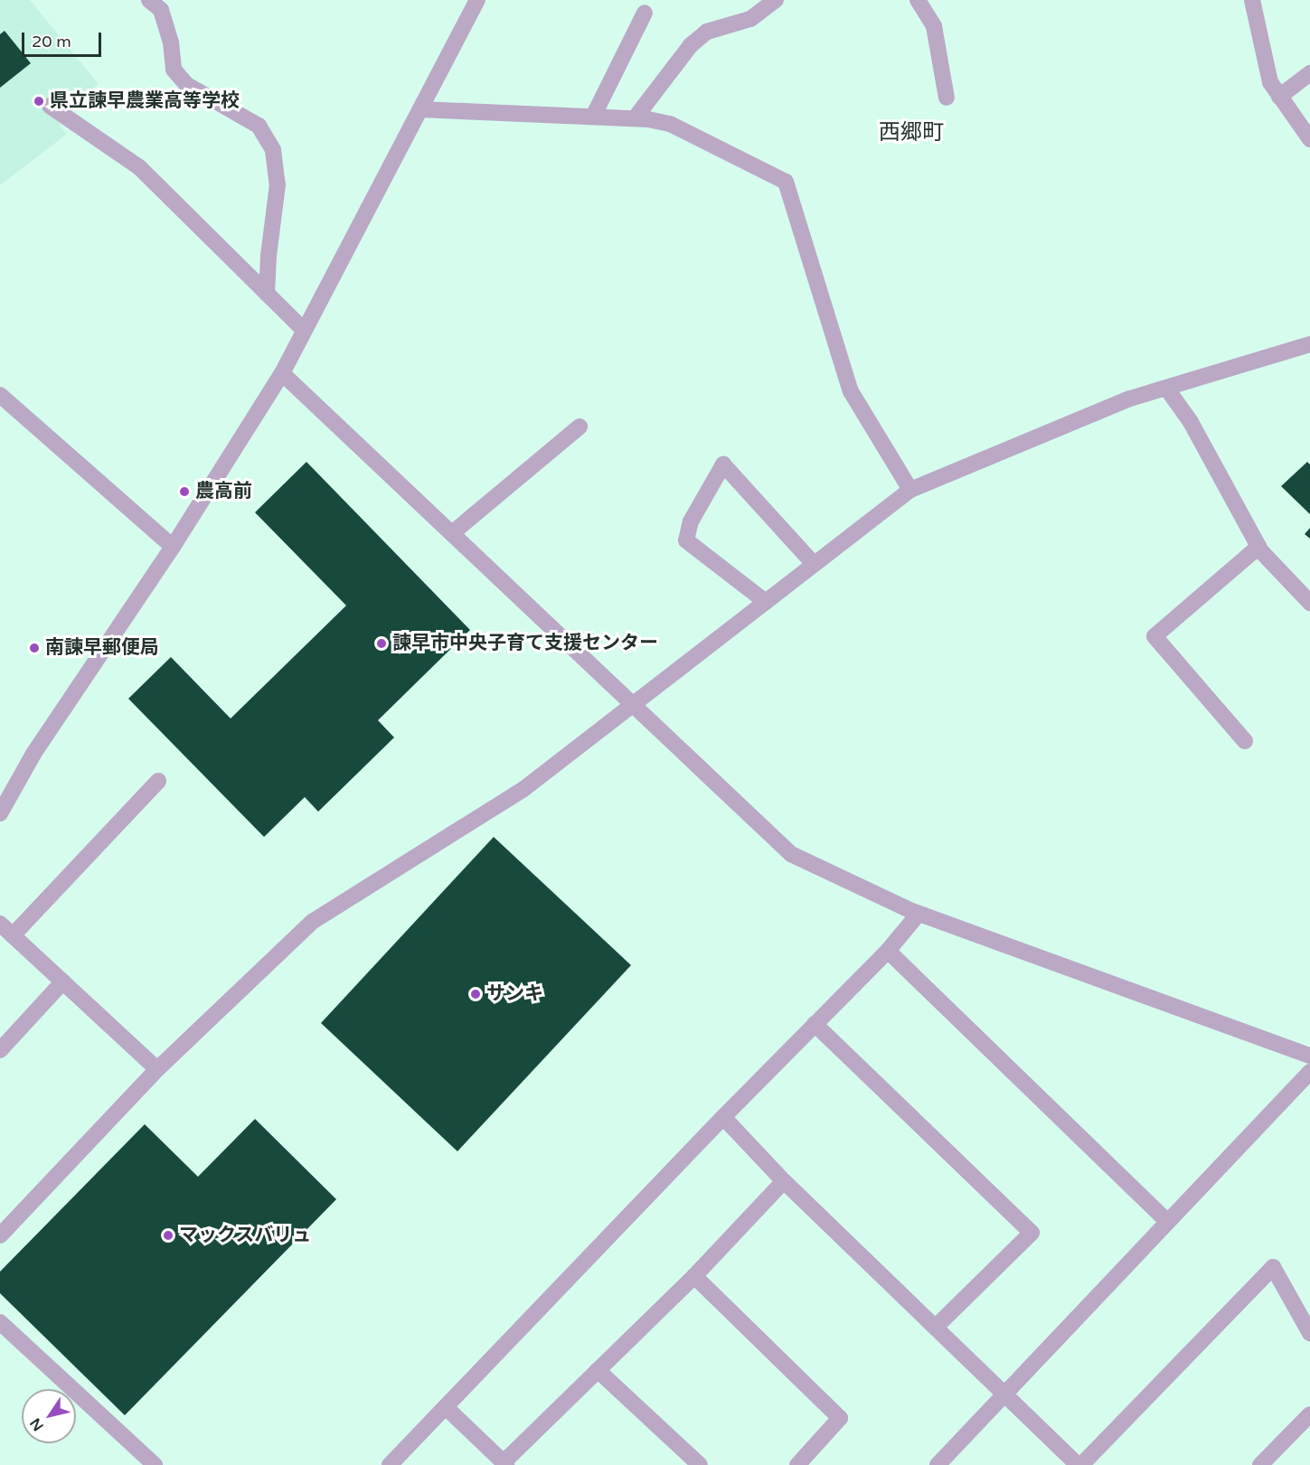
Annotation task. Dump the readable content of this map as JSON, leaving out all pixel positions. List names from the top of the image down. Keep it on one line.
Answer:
{"districts":["西郷町"],"places":["県立諫早農業高等学校","農高前","諫早市中央子育て支援センター","南諫早郵便局","サンキ","マックスバリュ"],"scale_bar":"20 m","north":"bottom left"}
